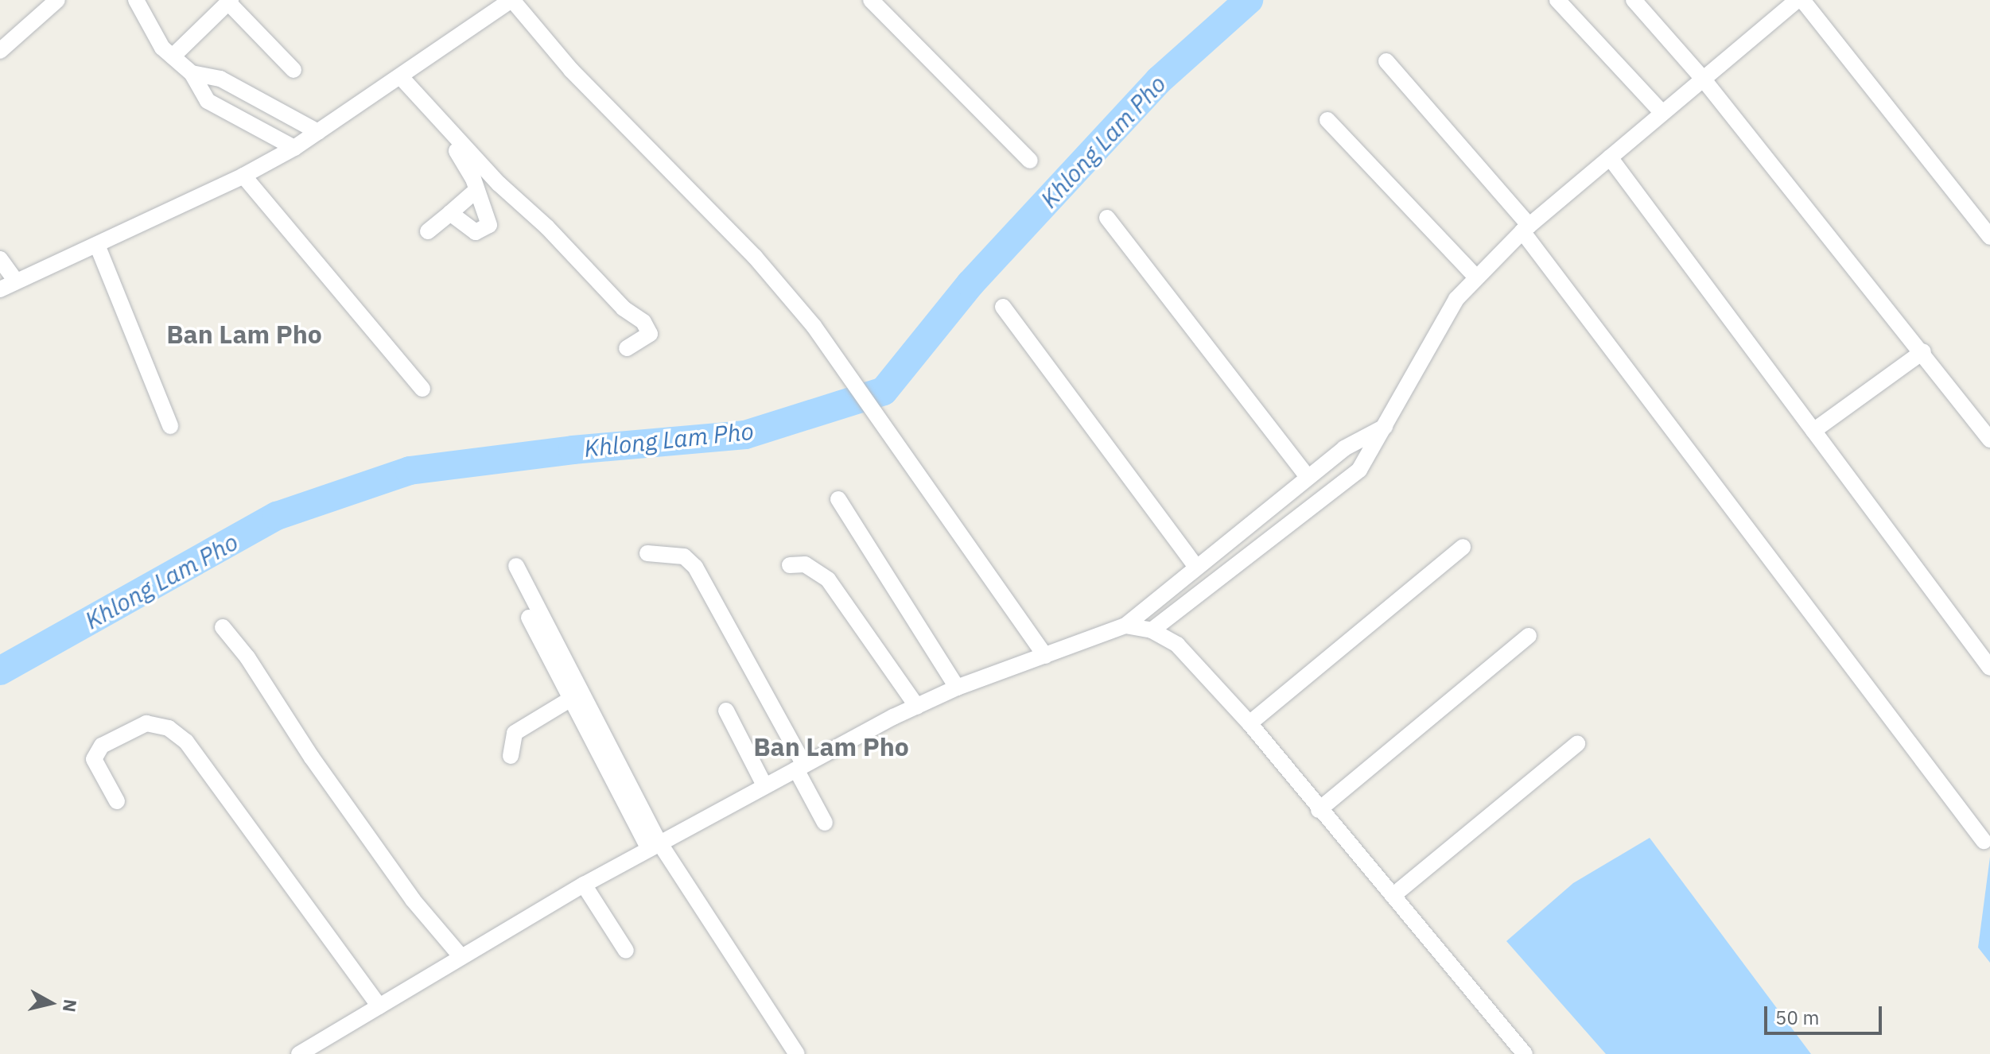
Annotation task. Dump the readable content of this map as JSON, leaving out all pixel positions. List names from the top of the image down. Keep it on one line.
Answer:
{"districts":["Ban Lam Pho","Ban Lam Pho"],"water":["Khlong Lam Pho"],"scale_bar":"50 m","north":"right"}
